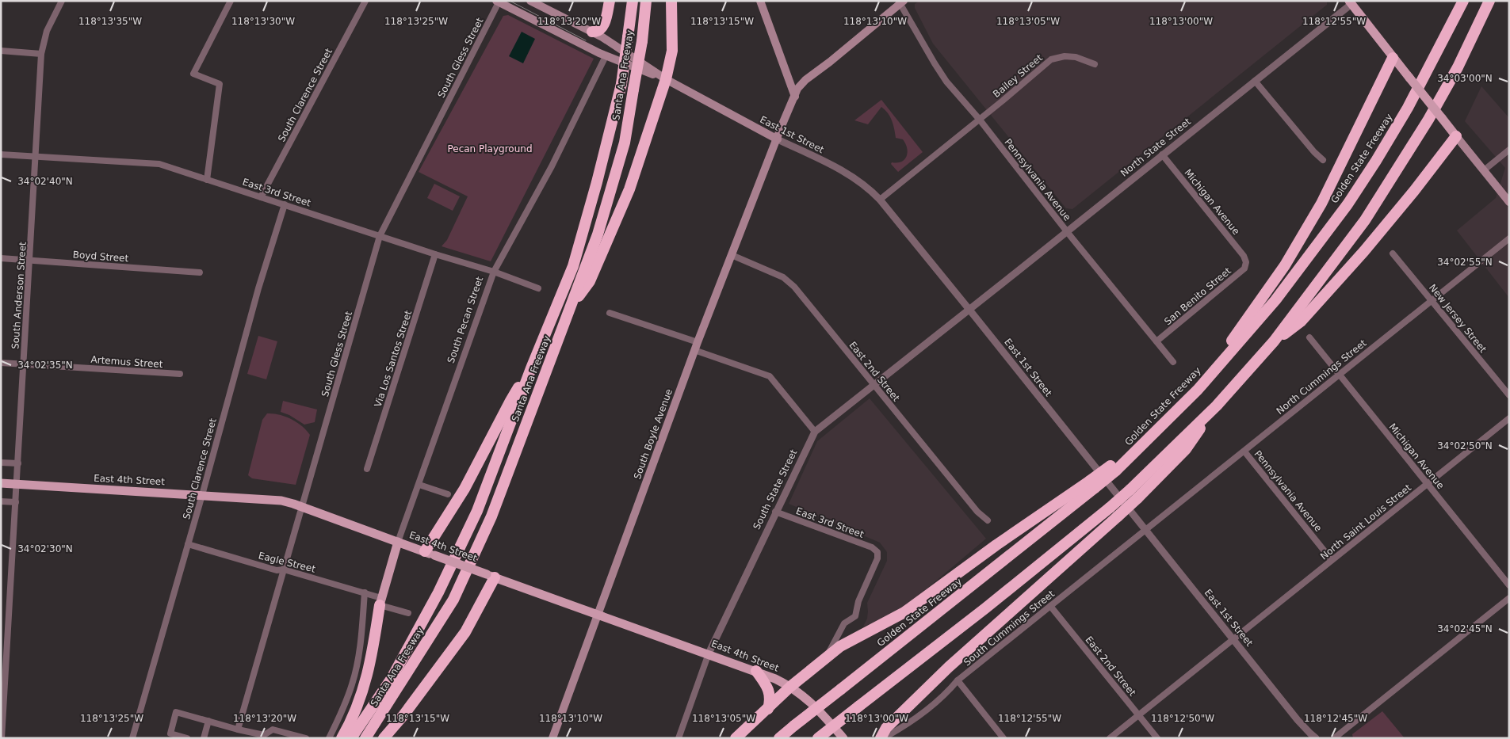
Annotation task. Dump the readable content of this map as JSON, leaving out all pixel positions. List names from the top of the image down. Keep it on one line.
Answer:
{"streets":{"highway":["Santa Ana Freeway","Golden State Freeway"],"main road":["East 1st Street","South Pecan Street","South Boyle Avenue","East 4th Street"],"street":["South Gless Street","Bailey Street","South Clarence Street","North State Street","Pennsylvania Avenue","East 3rd Street","Michigan Avenue","Boyd Street","South Anderson Street","San Benito Street","New Jersey Street","Via Los Santos Street","Artemus Street","East 2nd Street","North Cummings Street","South State Street","North Saint Louis Street","Eagle Street","South Cummings Street"]},"crossings":[["South Gless Street","East 1st Street"],["South Gless Street","East 3rd Street"],["South Gless Street","East 4th Street"],["South Gless Street","Eagle Street"],["Bailey Street","East 1st Street"],["Bailey Street","Pennsylvania Avenue"],["South Clarence Street","East 3rd Street"],["South Clarence Street","East 4th Street"],["South Clarence Street","Eagle Street"],["East 1st Street","North State Street"],["East 1st Street","South Pecan Street"],["East 1st Street","North Cummings Street"],["East 1st Street","South Boyle Avenue"],["East 1st Street","South State Street"],["East 1st Street","North Saint Louis Street"],["East 1st Street","South Cummings Street"],["North State Street","Pennsylvania Avenue"],["North State Street","Michigan Avenue"],["North State Street","South State Street"],["Pennsylvania Avenue","San Benito Street"],["Pennsylvania Avenue","North Cummings Street"],["Pennsylvania Avenue","South Boyle Avenue"],["Pennsylvania Avenue","North Saint Louis Street"],["East 3rd Street","South Anderson Street"],["East 3rd Street","South Pecan Street"],["East 3rd Street","Via Los Santos Street"],["East 3rd Street","South State Street"],["Michigan Avenue","San Benito Street"],["Michigan Avenue","North Cummings Street"],["Michigan Avenue","North Saint Louis Street"],["Boyd Street","South Anderson Street"],["South Anderson Street","Artemus Street"],["South Anderson Street","East 4th Street"],["New Jersey Street","North Cummings Street"],["South Pecan Street","East 4th Street"],["South Pecan Street","Eagle Street"],["East 2nd Street","South Boyle Avenue"],["East 2nd Street","South State Street"],["East 2nd Street","North Saint Louis Street"],["East 2nd Street","South Cummings Street"],["North Cummings Street","South Cummings Street"],["South Boyle Avenue","East 4th Street"],["East 4th Street","South State Street"]],"parks":["Pecan Playground"],"coordinates":["118°13'35\"W","118°13'30\"W","118°13'25\"W","118°13'20\"W","118°13'15\"W","118°13'10\"W","118°13'05\"W","118°13'00\"W","118°12'55\"W","34°03'00\"N","34°02'40\"N","34°02'55\"N","34°02'35\"N","34°02'50\"N","34°02'30\"N","34°02'45\"N","118°12'50\"W","118°12'45\"W"]}
